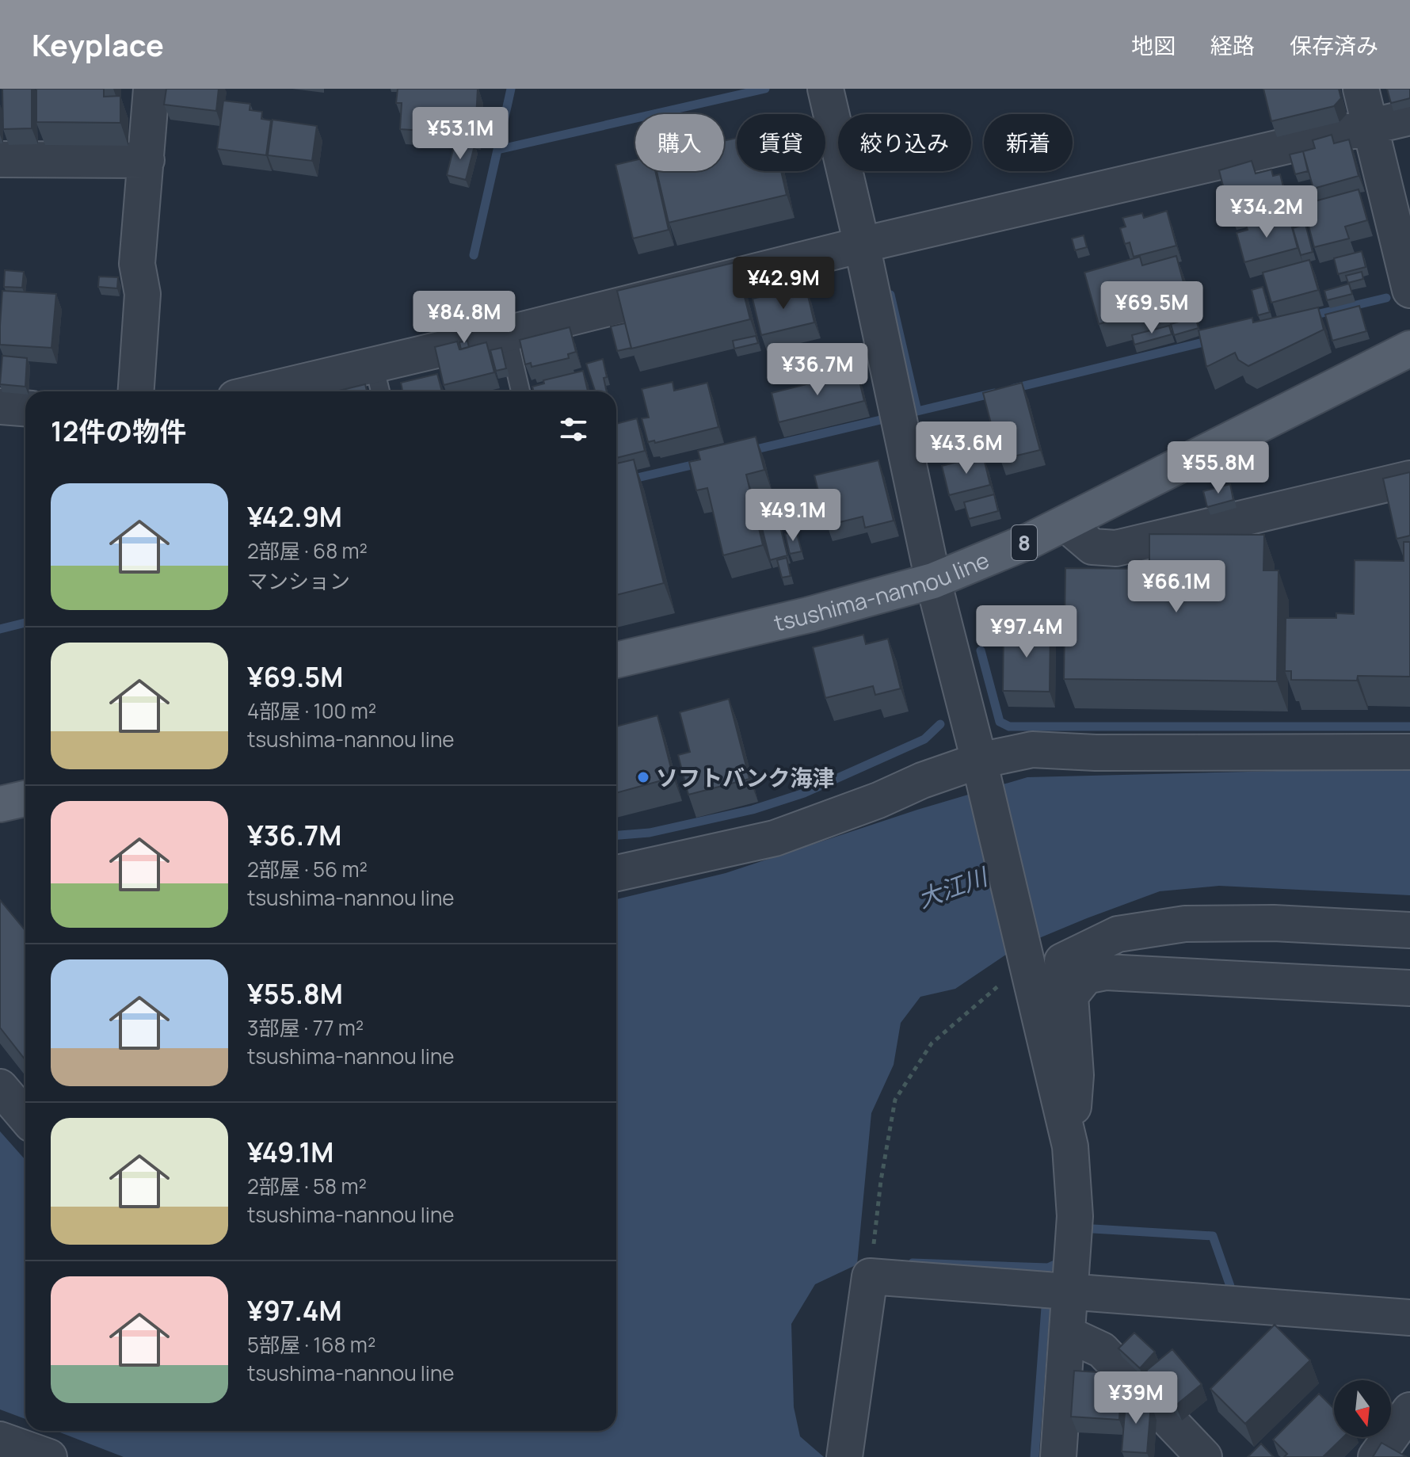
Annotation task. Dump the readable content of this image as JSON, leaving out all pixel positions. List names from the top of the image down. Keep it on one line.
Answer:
{"streets":{"main road":["8","tsushima-nannou line"]},"water":["大江川"],"places":["ソフトバンク海津"],"north":"bottom","page":{"header":"Keyplace","nav":["地図","経路","保存済み"],"price":["¥53.1M","¥34.2M","¥42.9M","¥69.5M","¥84.8M","¥36.7M","¥43.6M","¥55.8M","¥49.1M","¥66.1M","¥97.4M","¥39M"],"chip":["購入","賃貸","絞り込み","新着"],"heading":"12件の物件","list":[{"name":"¥42.9M","note":"2部屋 · 68 m² · マンション"},{"name":"¥69.5M","note":"4部屋 · 100 m² · tsushima-nannou line"},{"name":"¥36.7M","note":"2部屋 · 56 m² · tsushima-nannou line"},{"name":"¥55.8M","note":"3部屋 · 77 m² · tsushima-nannou line"},{"name":"¥49.1M","note":"2部屋 · 58 m² · tsushima-nannou line"},{"name":"¥97.4M","note":"5部屋 · 168 m² · tsushima-nannou line"}]}}
